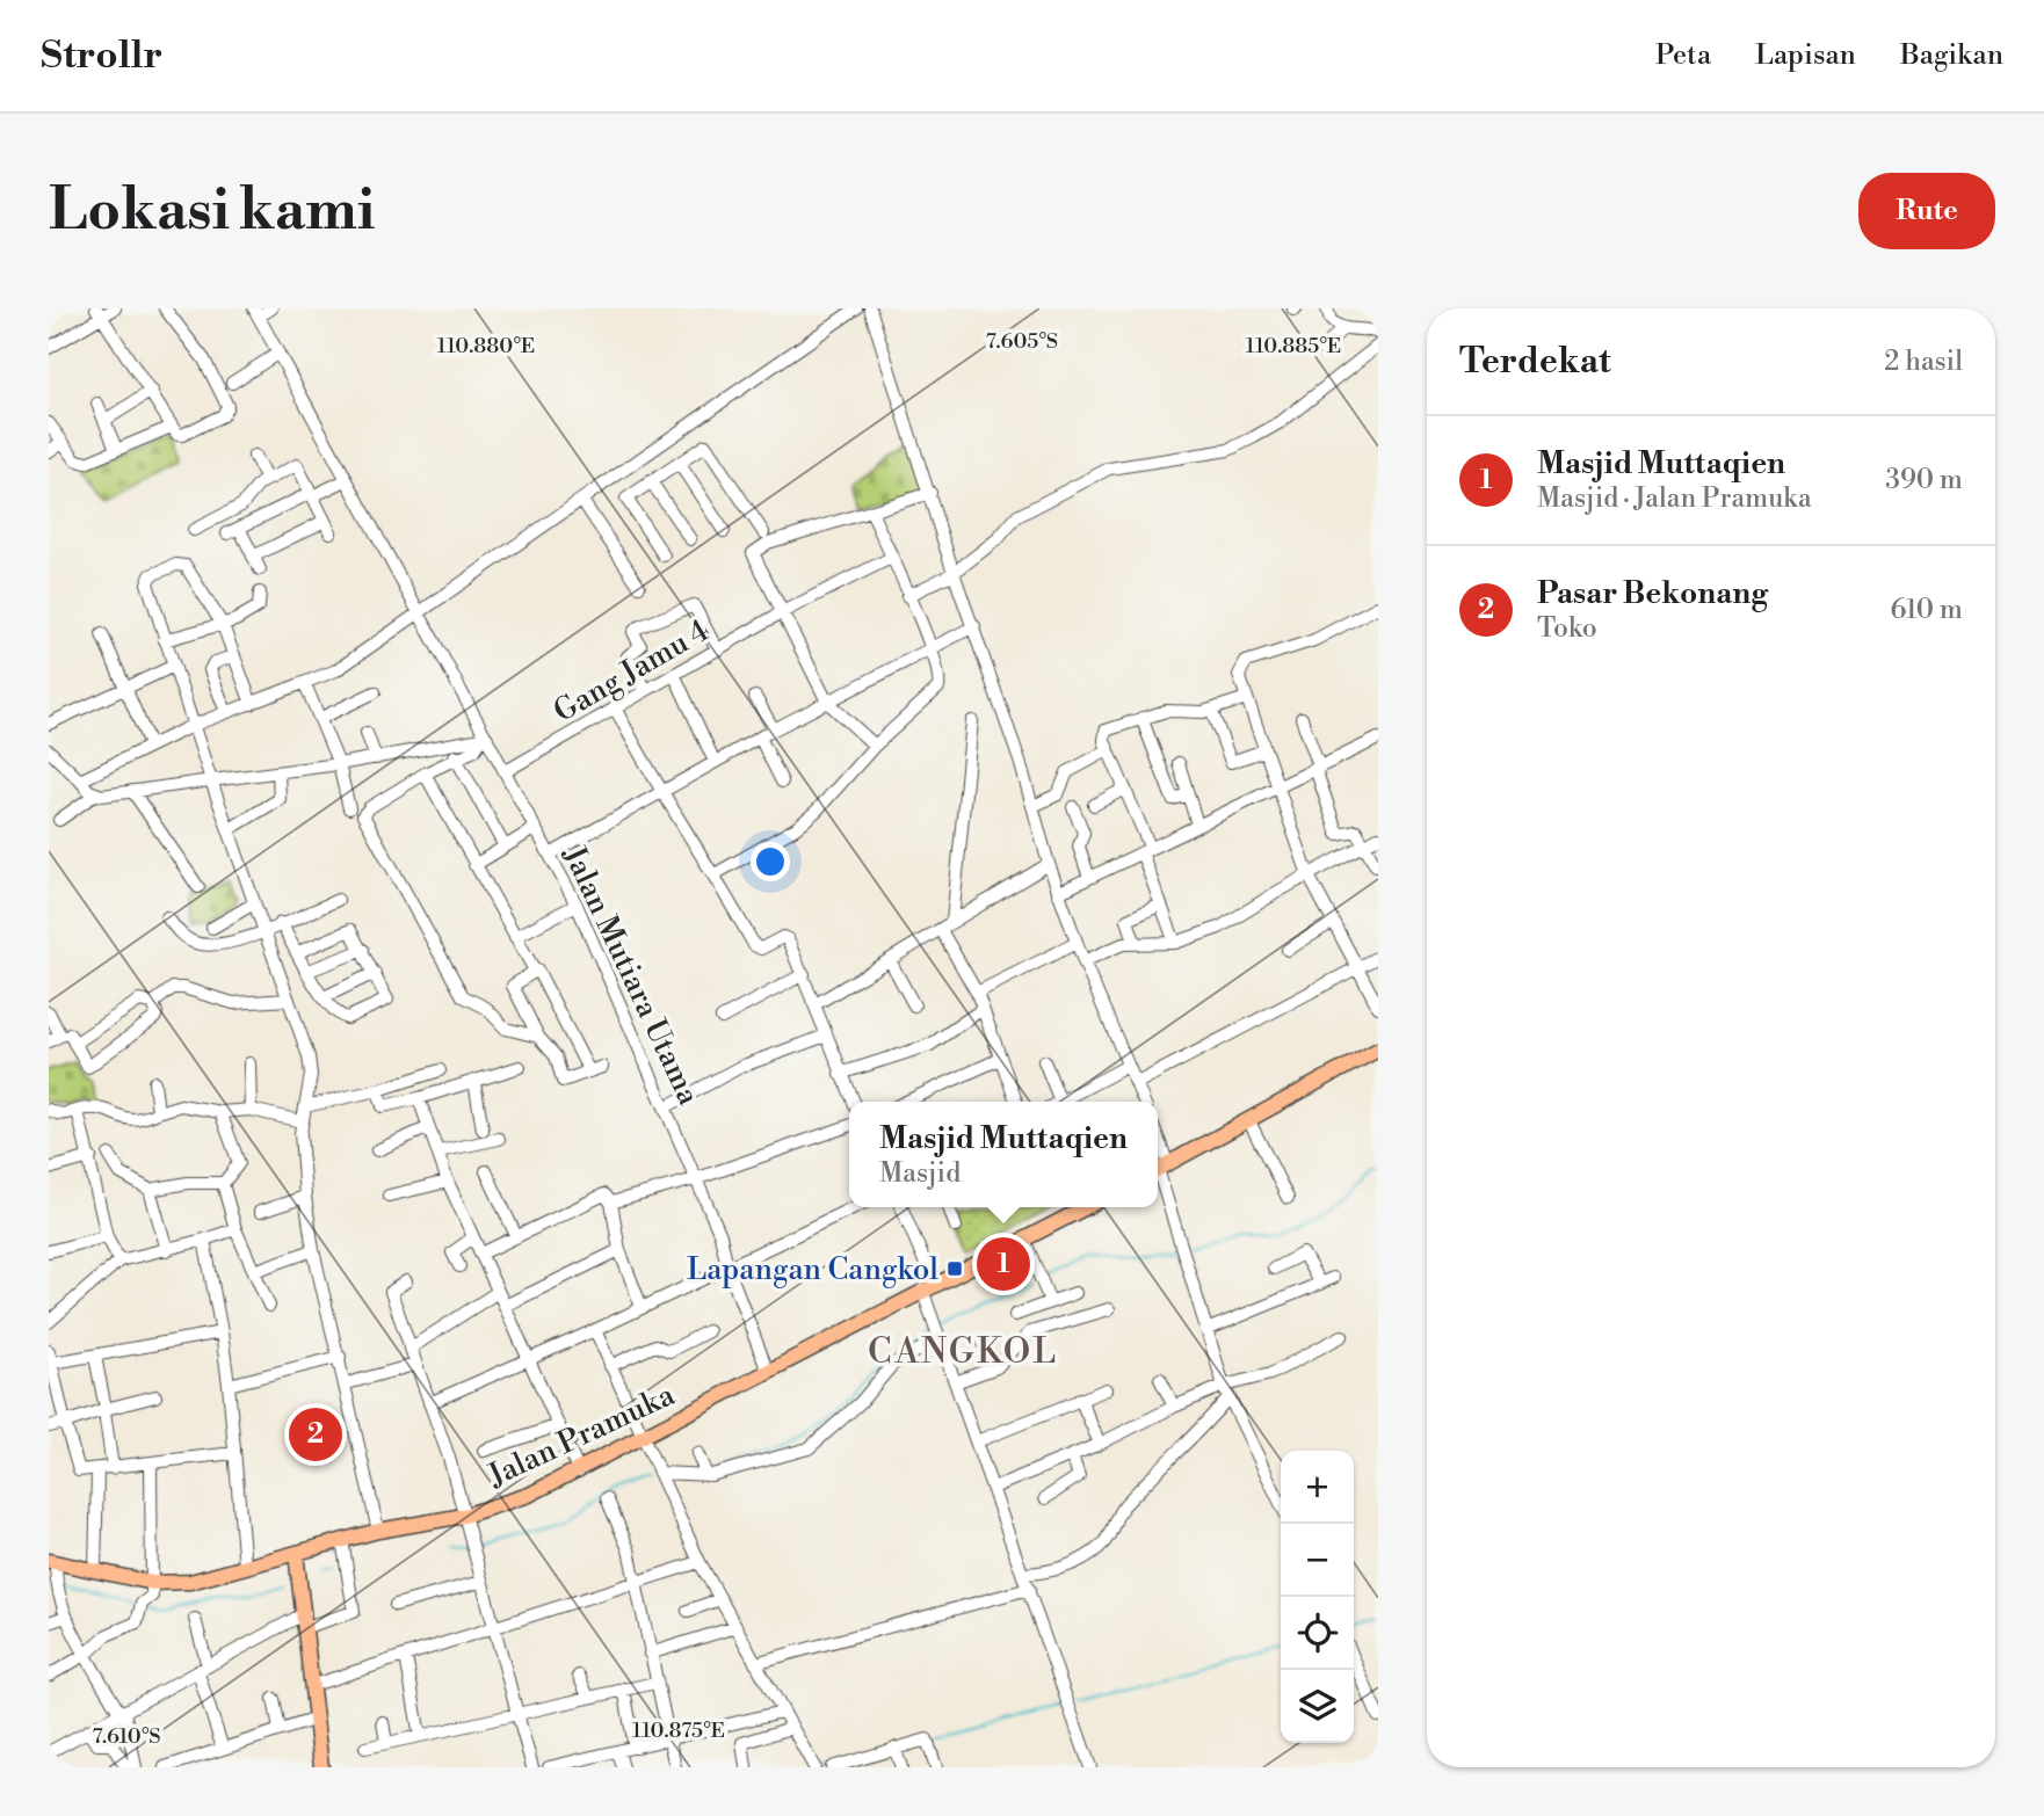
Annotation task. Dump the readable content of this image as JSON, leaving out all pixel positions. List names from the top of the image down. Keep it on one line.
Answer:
{"streets":{"main road":["Jalan Pramuka"],"street":["Gang Jamu 4","Jalan Mutiara Utama"]},"crossings":[["Gang Jamu 4","Jalan Mutiara Utama"],["Jalan Mutiara Utama","Jalan Pramuka"]],"districts":["CANGKOL"],"places":{"transit":["Lapangan Cangkol"]},"page":{"header":"Strollr","nav":["Peta","Lapisan","Bagikan"],"buttons":"Rute","title":"Lokasi kami","heading":["Terdekat","2 hasil"],"list":[{"mark":"1","name":"Masjid Muttaqien","note":"Masjid · Jalan Pramuka","value":"390 m"},{"mark":"2","name":"Pasar Bekonang","note":"Toko","value":"610 m"}],"popup":["Masjid Muttaqien","Masjid"],"pins":["1","2"],"map_buttons":["+","−"]},"coordinates":["7.605°S","110.885°E","110.880°E","110.875°E","7.610°S"]}
